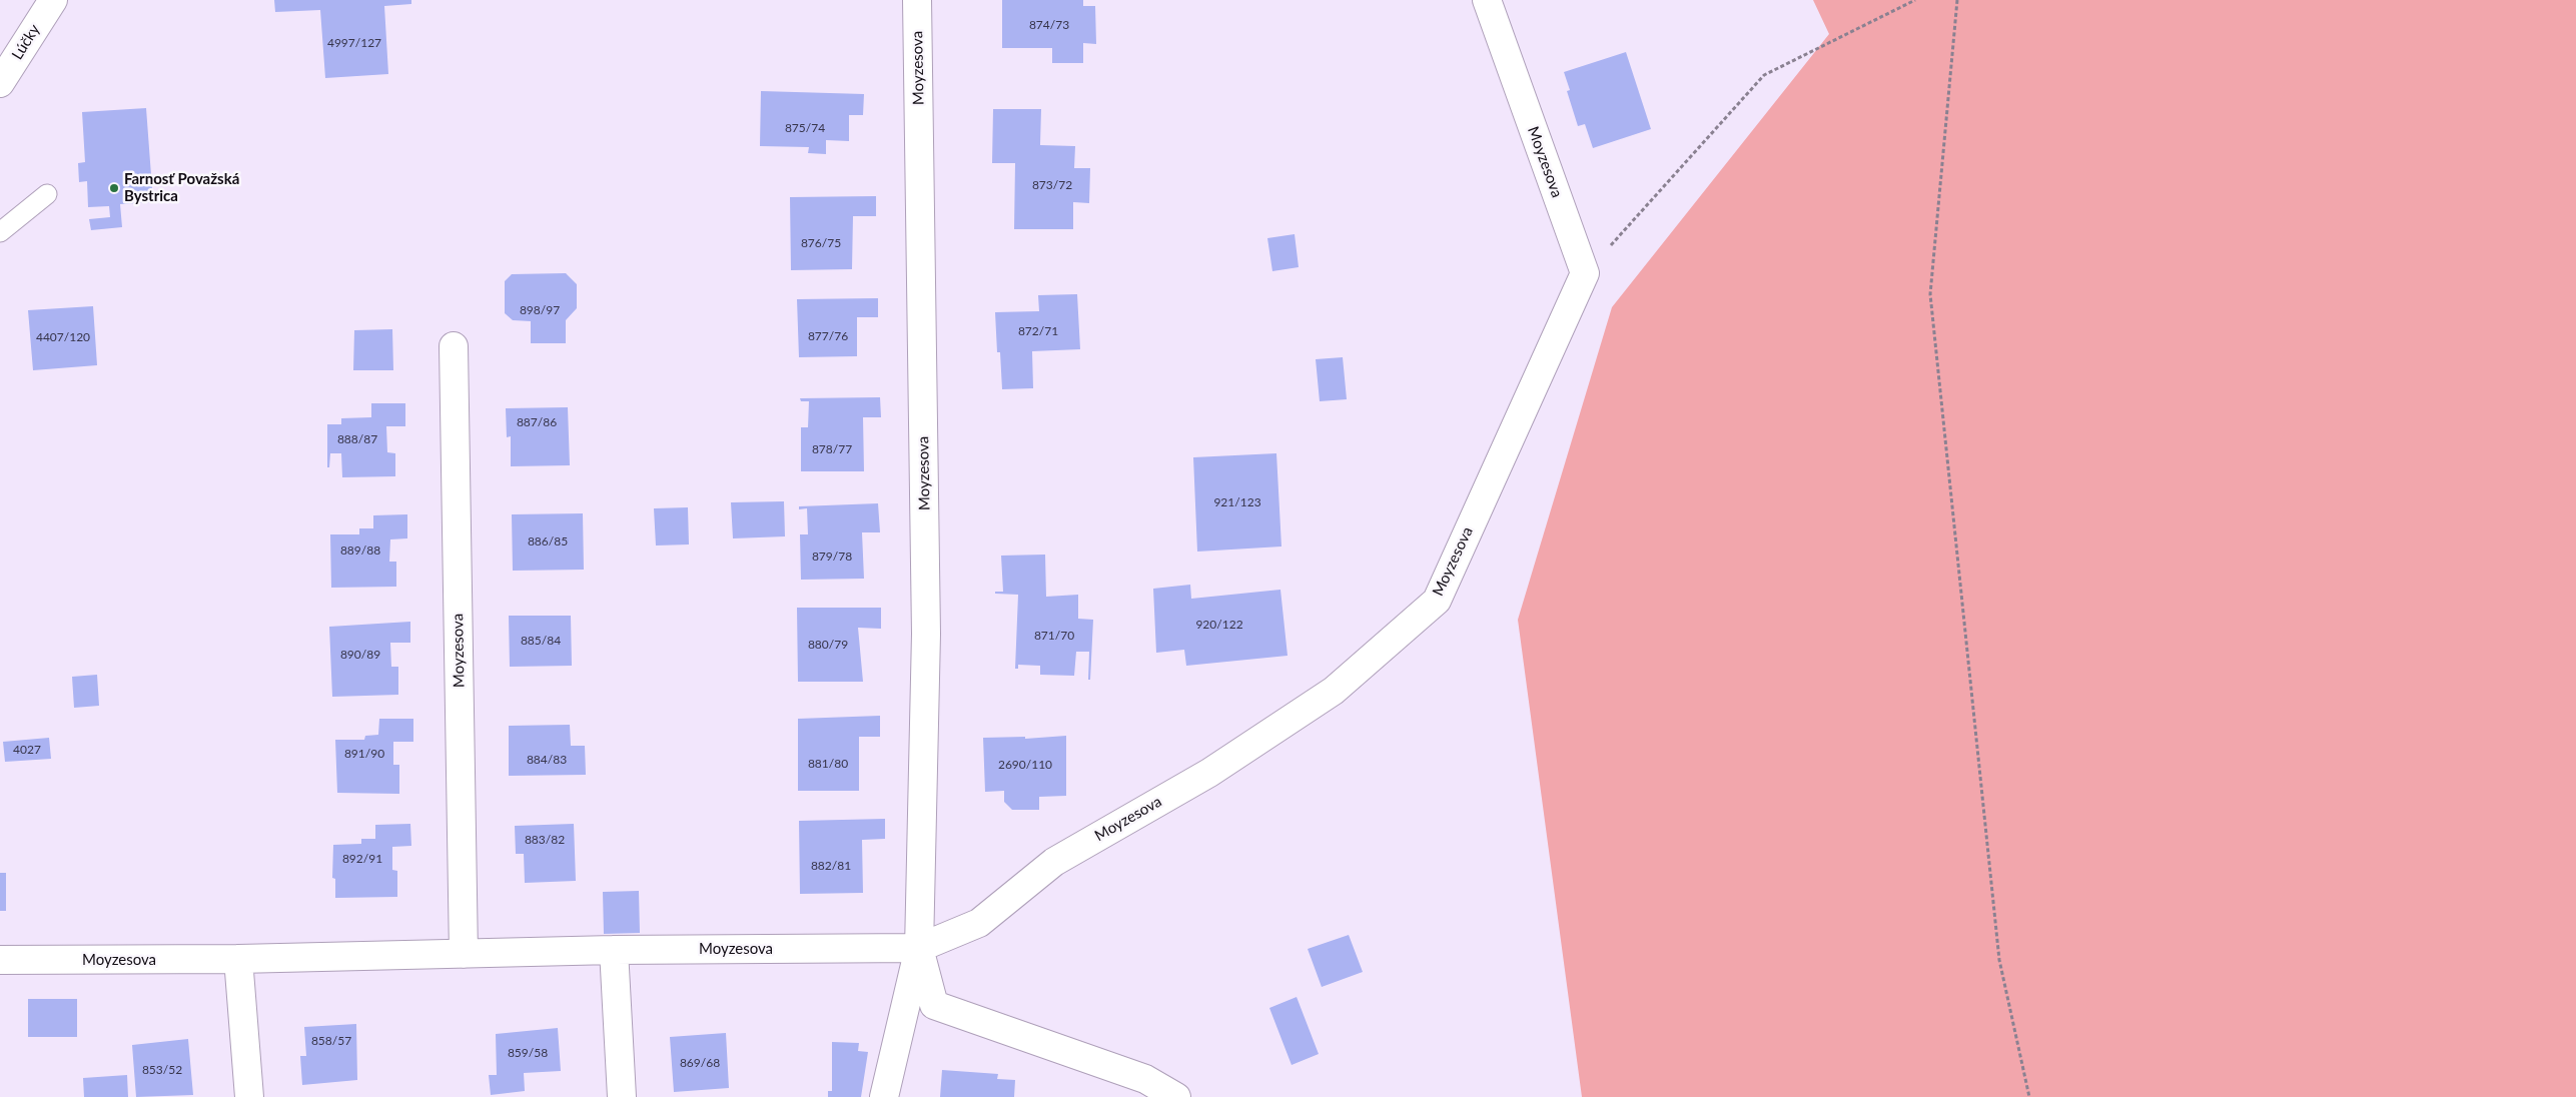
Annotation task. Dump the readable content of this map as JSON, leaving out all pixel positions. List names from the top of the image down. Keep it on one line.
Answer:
{"streets":{"street":["Lúčky","Moyzesova"]},"places":["Farnosť Považská Bystrica"],"house_numbers":["874/73","4997/127","875/74","873/72","876/75","898/97","872/71","877/76","4407/120","887/86","888/87","878/77","921/123","886/85","889/88","879/78","920/122","871/70","885/84","880/79","890/89","4027","891/90","884/83","881/80","2690/110","883/82","892/91","882/81","858/57","859/58","869/68","853/52"]}
